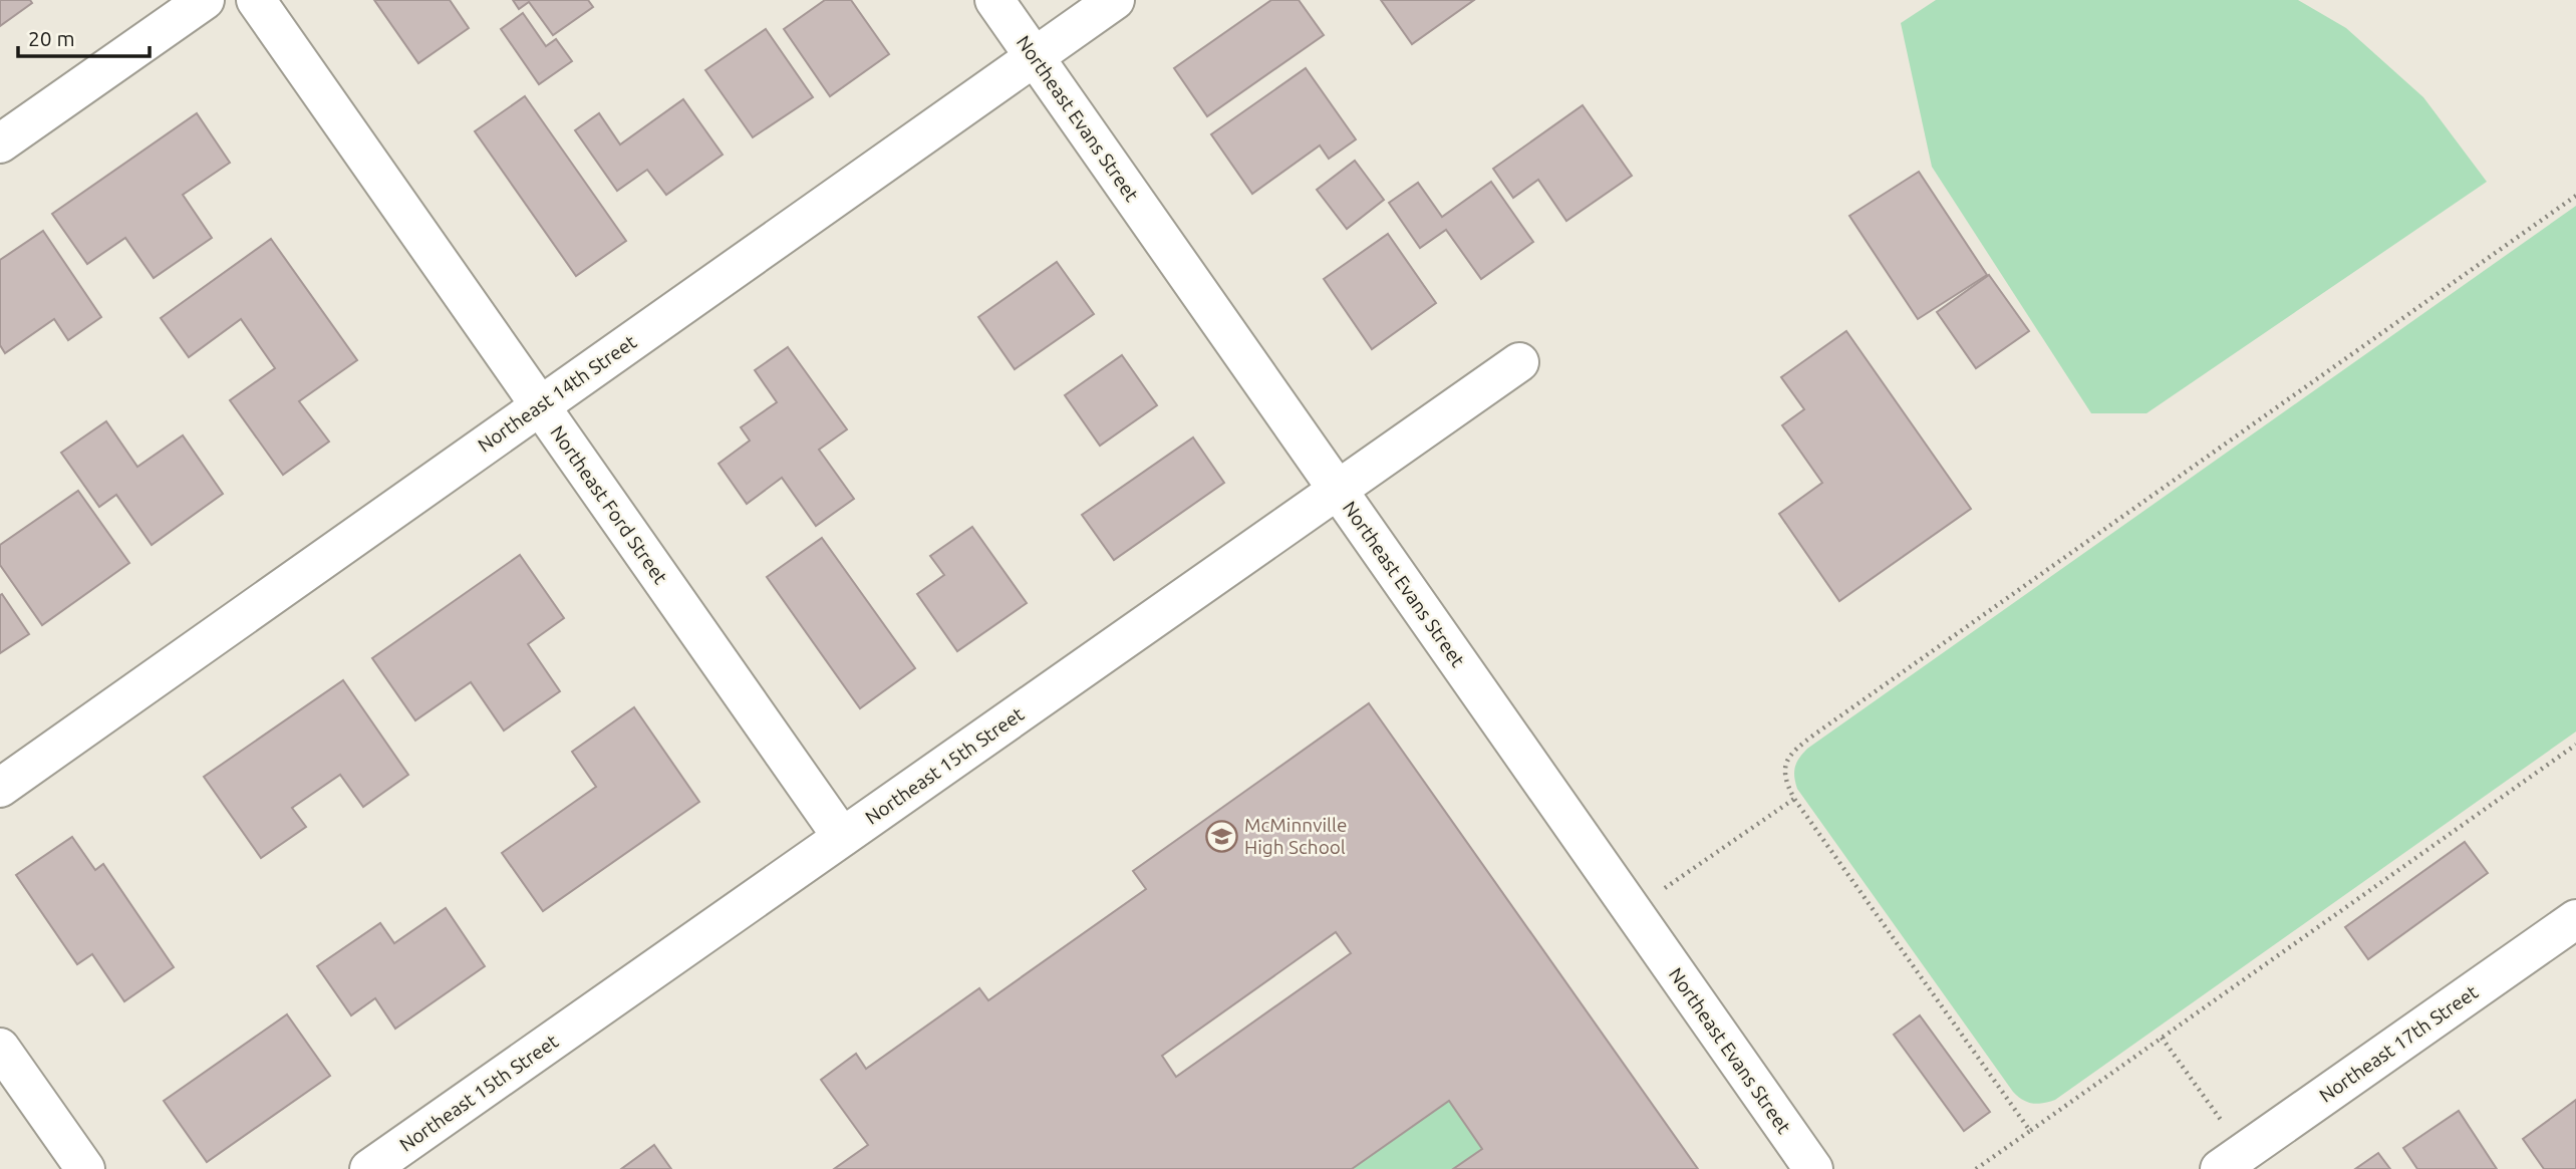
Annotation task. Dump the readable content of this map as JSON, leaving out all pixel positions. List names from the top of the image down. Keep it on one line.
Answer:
{"streets":{"street":["Northeast Evans Street","Northeast 14th Street","Northeast Ford Street","Northeast 15th Street","Northeast 17th Street"]},"crossings":[["Northeast Evans Street","Northeast 14th Street"],["Northeast Evans Street","Northeast 15th Street"],["Northeast 14th Street","Northeast Ford Street"],["Northeast Ford Street","Northeast 15th Street"]],"places":{"school or university":["McMinnville High School"]},"scale_bar":"20 m"}
